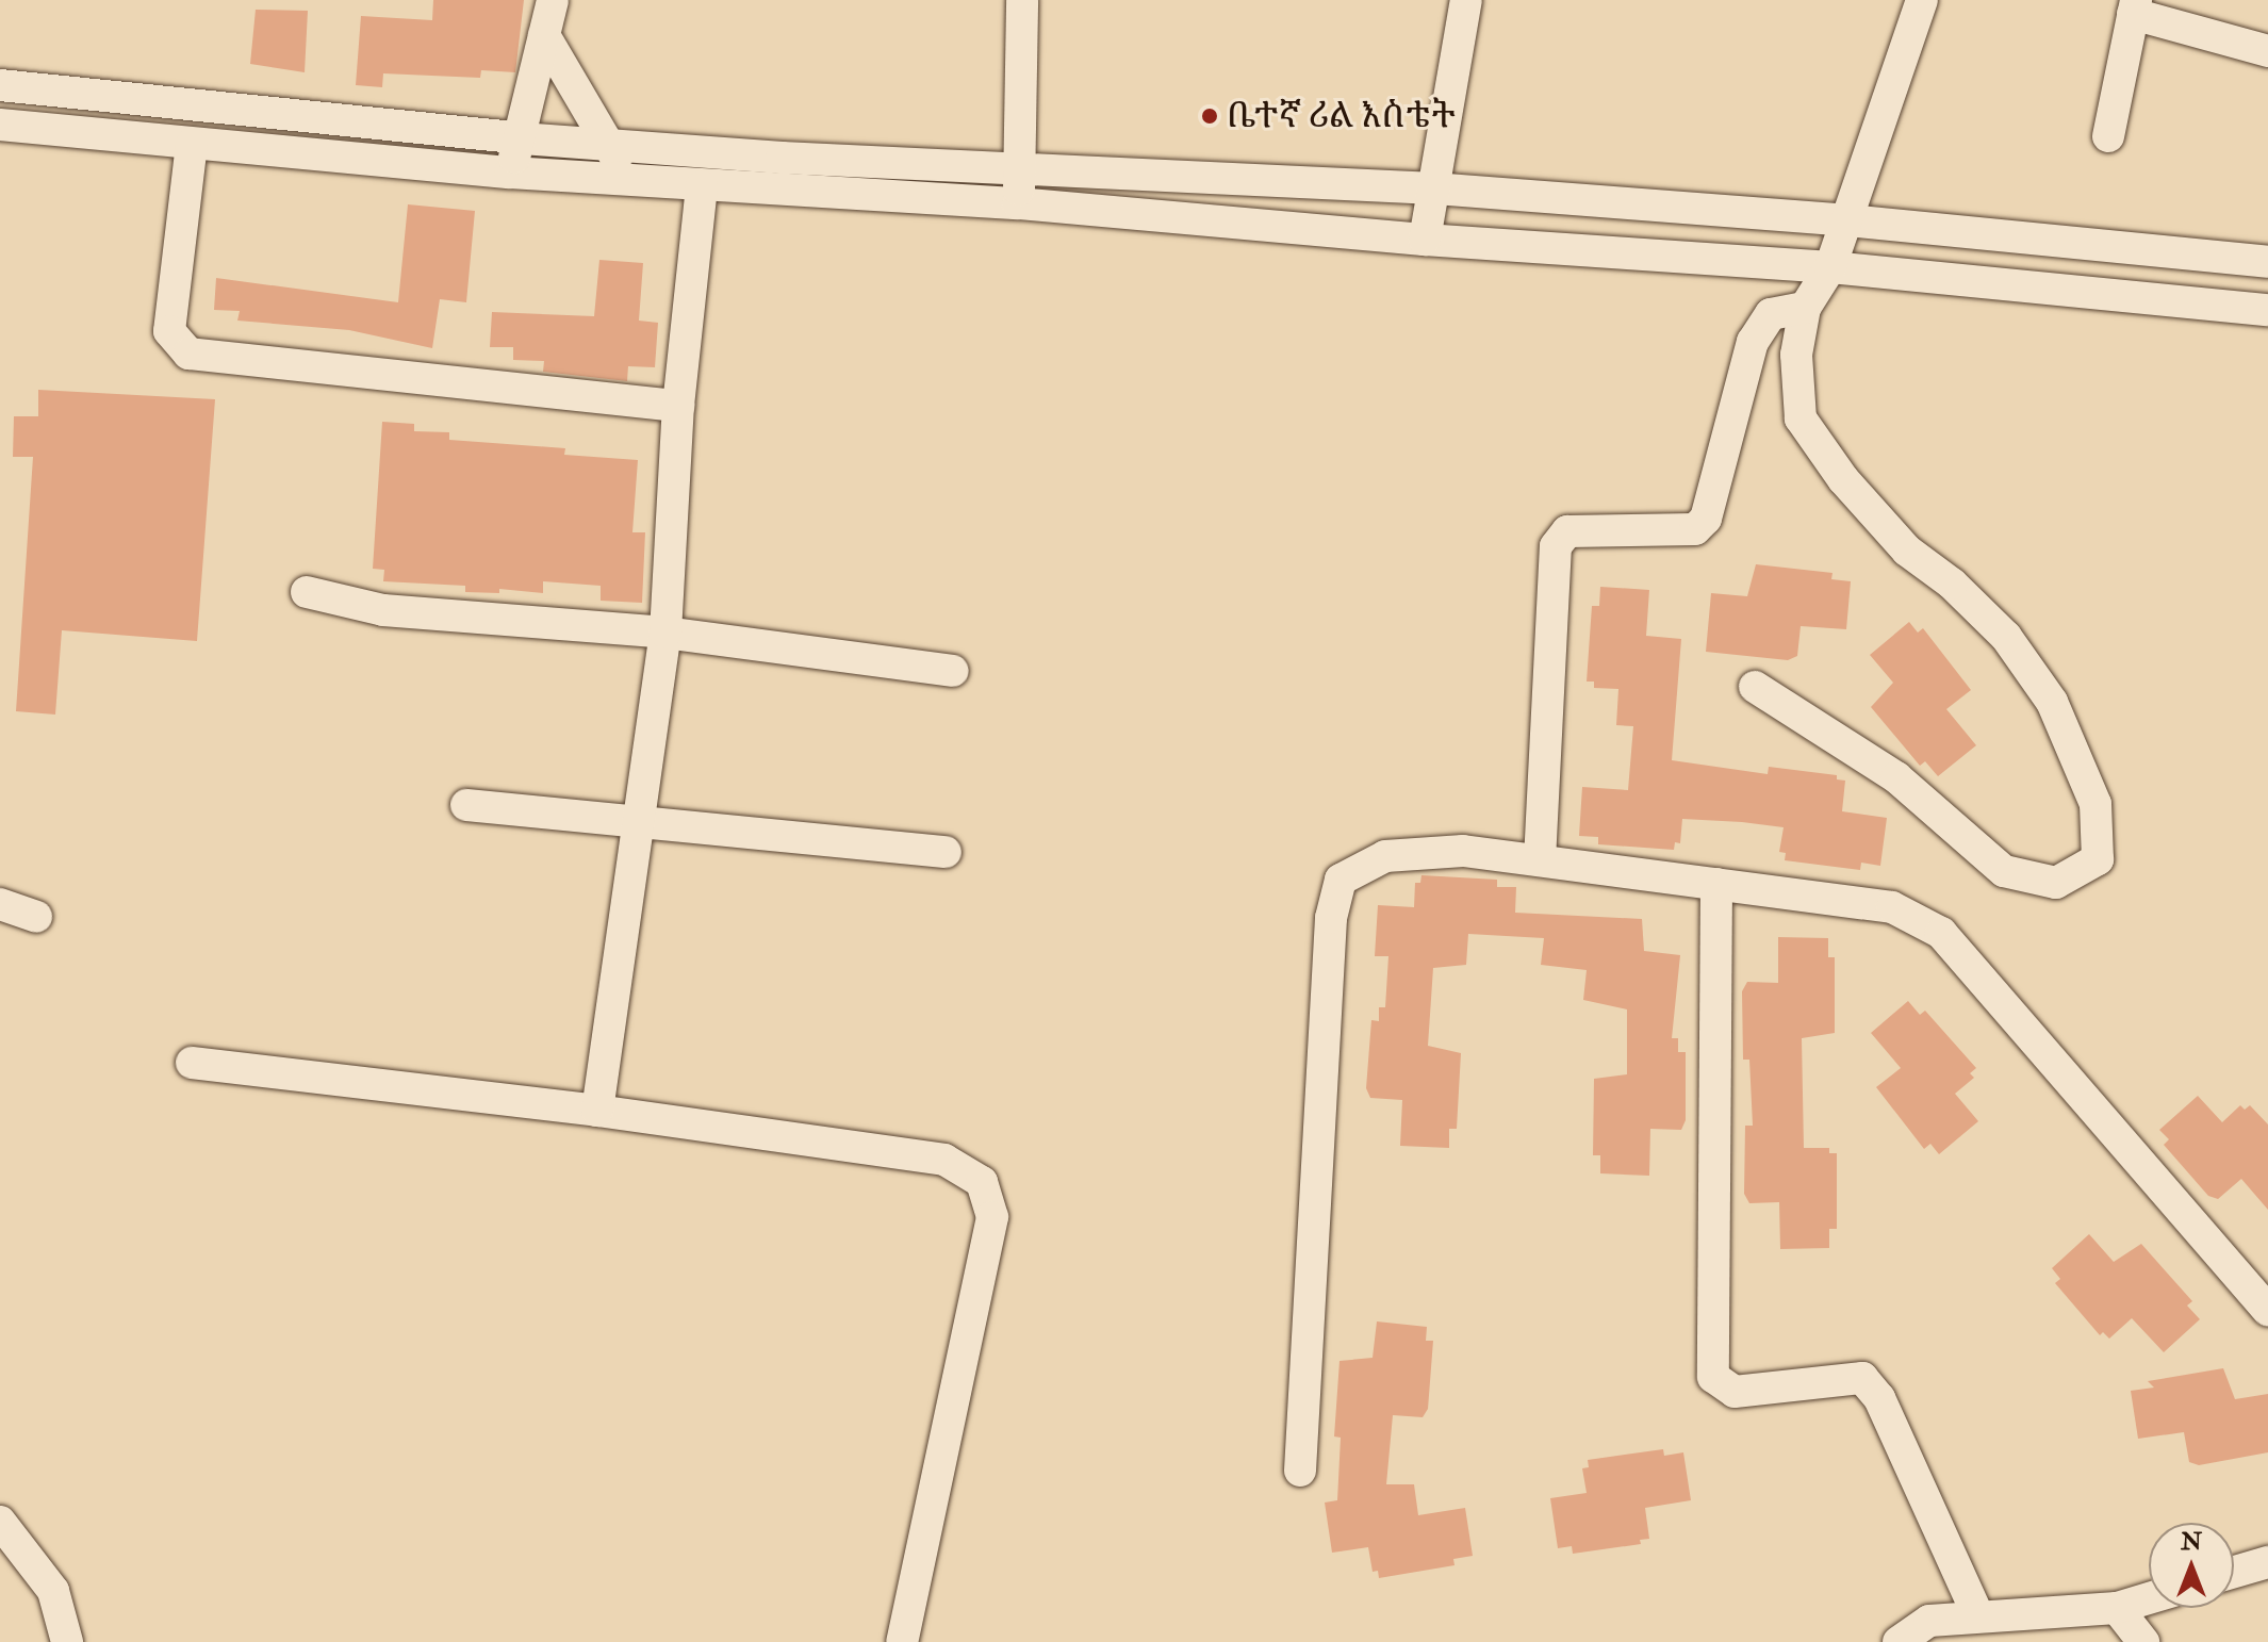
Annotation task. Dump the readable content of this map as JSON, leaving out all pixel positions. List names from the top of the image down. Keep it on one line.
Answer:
{"places":["ቤተኛ ሪል እስቴት"],"north":"top"}
